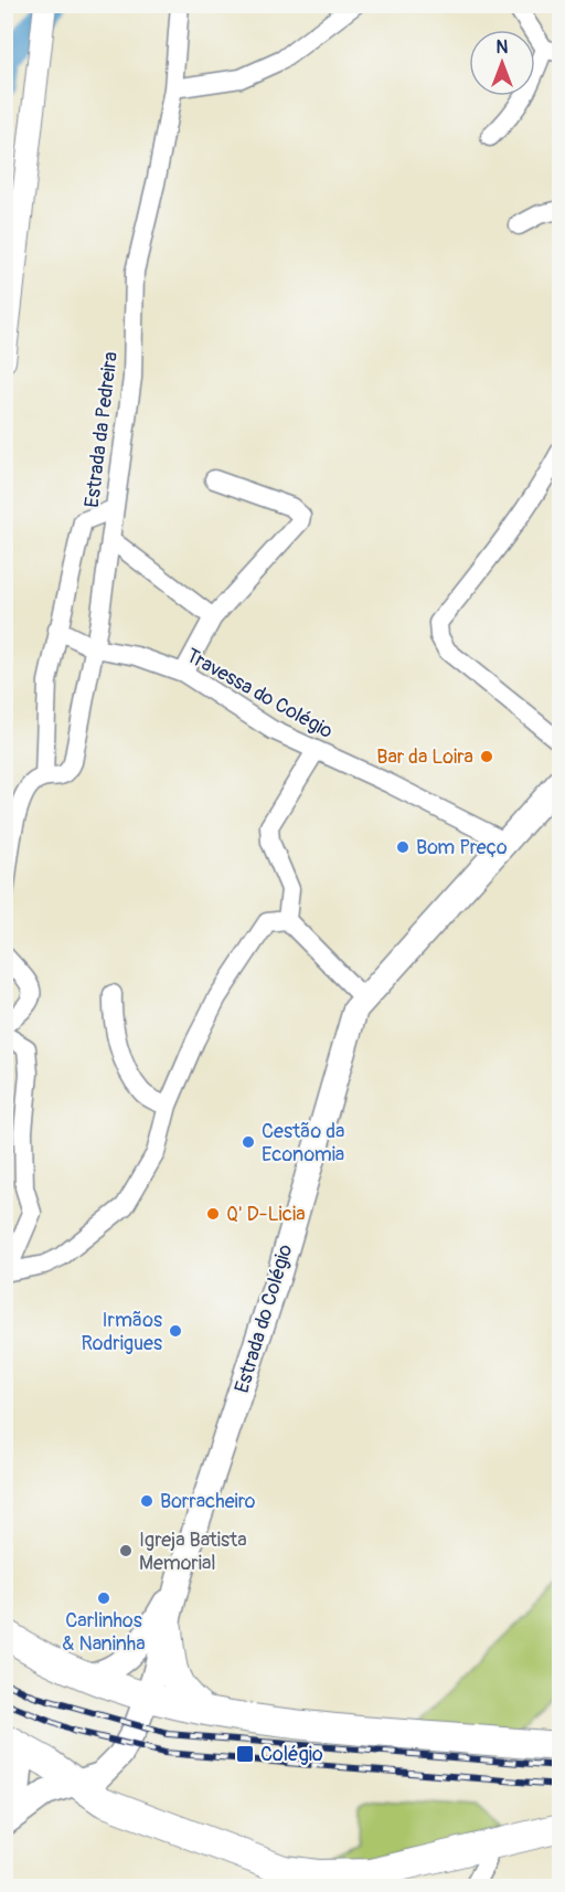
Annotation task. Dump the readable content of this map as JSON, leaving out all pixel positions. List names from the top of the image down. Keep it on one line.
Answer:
{"streets":{"main road":["Estrada do Colégio"],"street":["Estrada da Pedreira","Travessa do Colégio"]},"crossings":[["Estrada da Pedreira","Travessa do Colégio"],["Travessa do Colégio","Estrada do Colégio"]],"places":{"other":["Bar da Loira","Bom Preço","Cestão da Economia","Q' D-Licia","Irmãos Rodrigues","Borracheiro","Igreja Batista Memorial","Carlinhos & Naninha"],"transit":["Colégio"]},"north":"top"}
